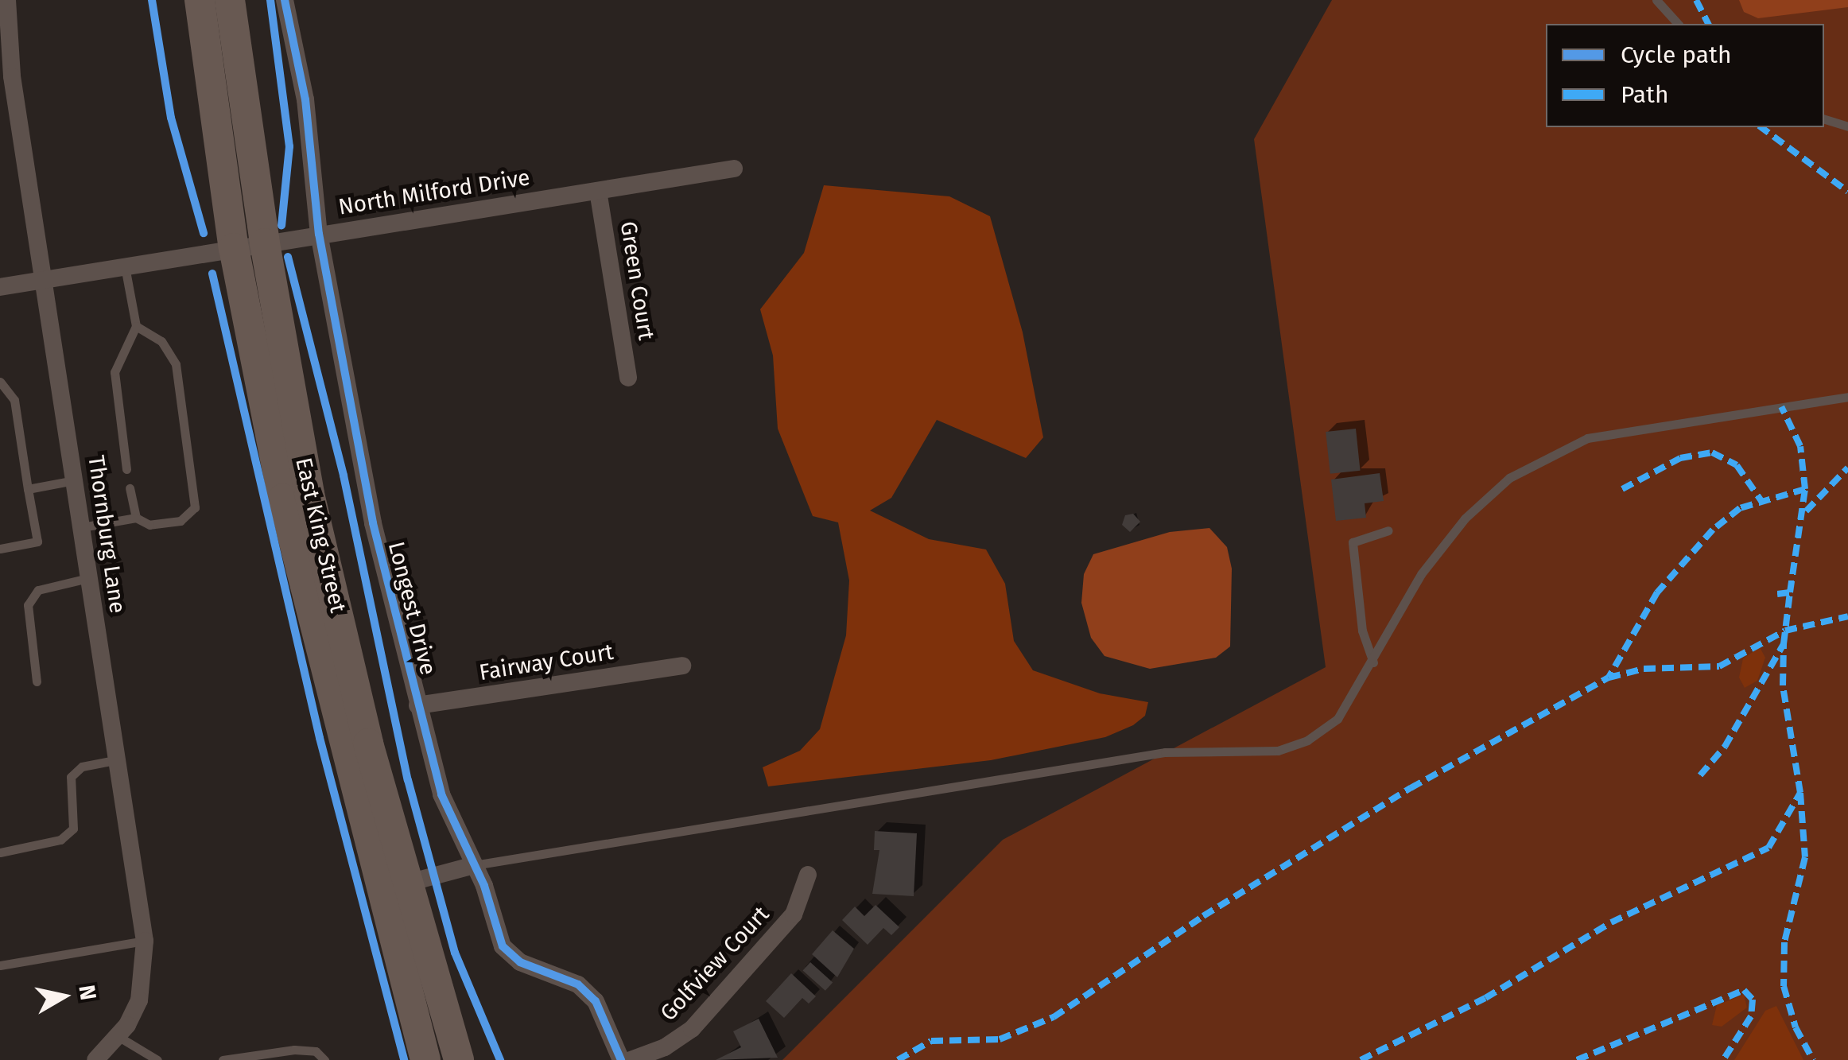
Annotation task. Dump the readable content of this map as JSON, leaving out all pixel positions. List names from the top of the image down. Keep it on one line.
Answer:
{"streets":{"main road":["East King Street"],"street":["North Milford Drive","Green Court","Thornburg Lane","Longest Drive","Fairway Court","Golfview Court"]},"crossings":[["North Milford Drive","Green Court"],["North Milford Drive","Thornburg Lane"],["North Milford Drive","East King Street"],["North Milford Drive","Longest Drive"],["Longest Drive","Fairway Court"]],"legend":["Cycle path","Path"],"north":"right"}
